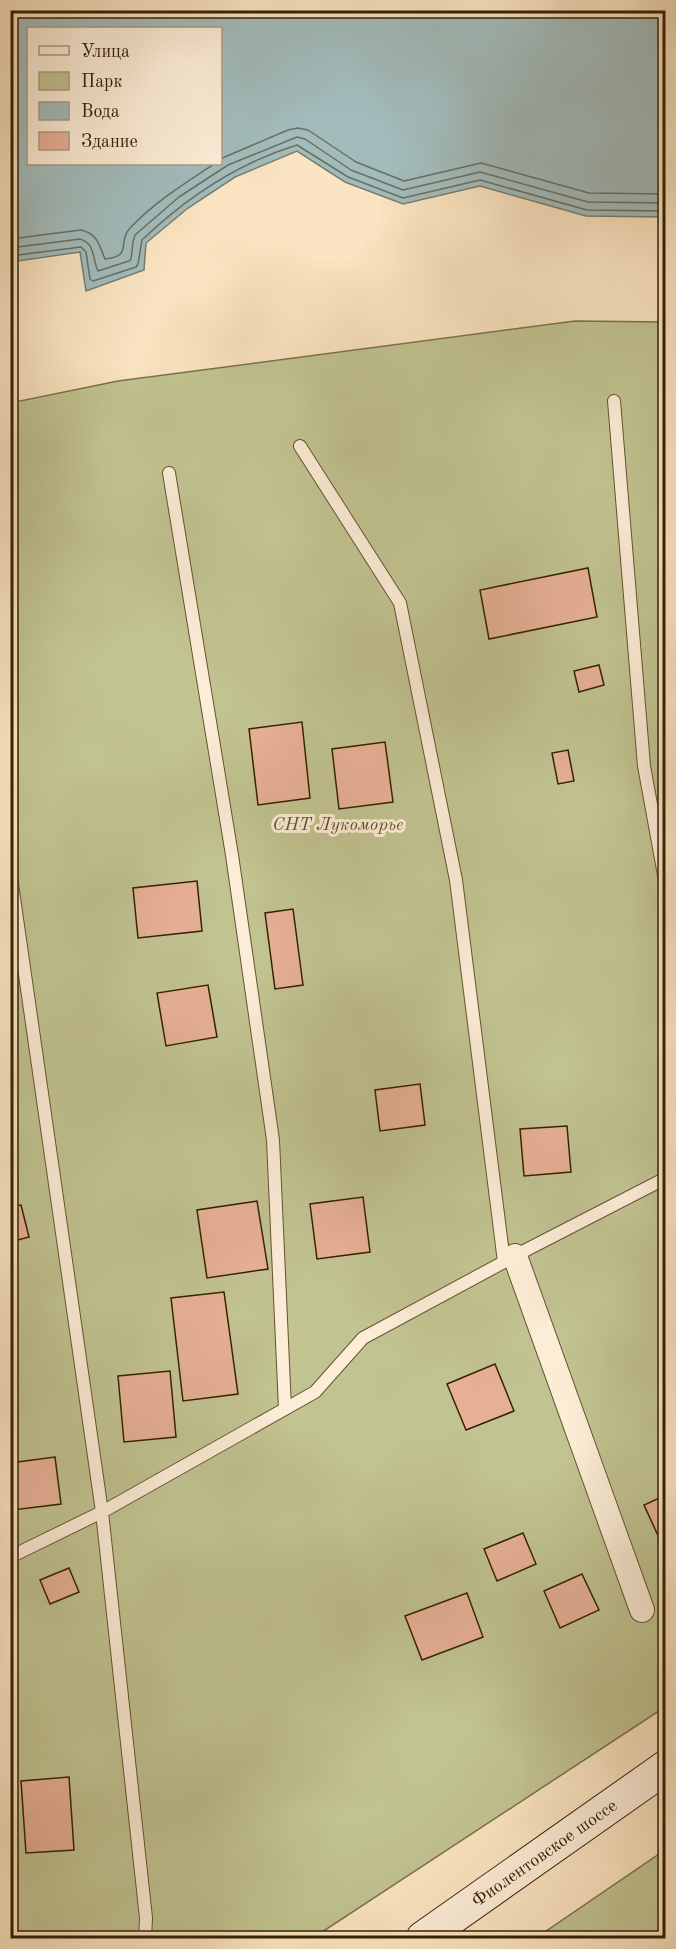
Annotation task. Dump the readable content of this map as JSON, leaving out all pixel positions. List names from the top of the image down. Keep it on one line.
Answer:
{"streets":{"main road":["Фиолентовское шоссе"]},"parks":["СНТ Лукоморье"],"legend":["Улица","Парк","Вода","Здание"]}
